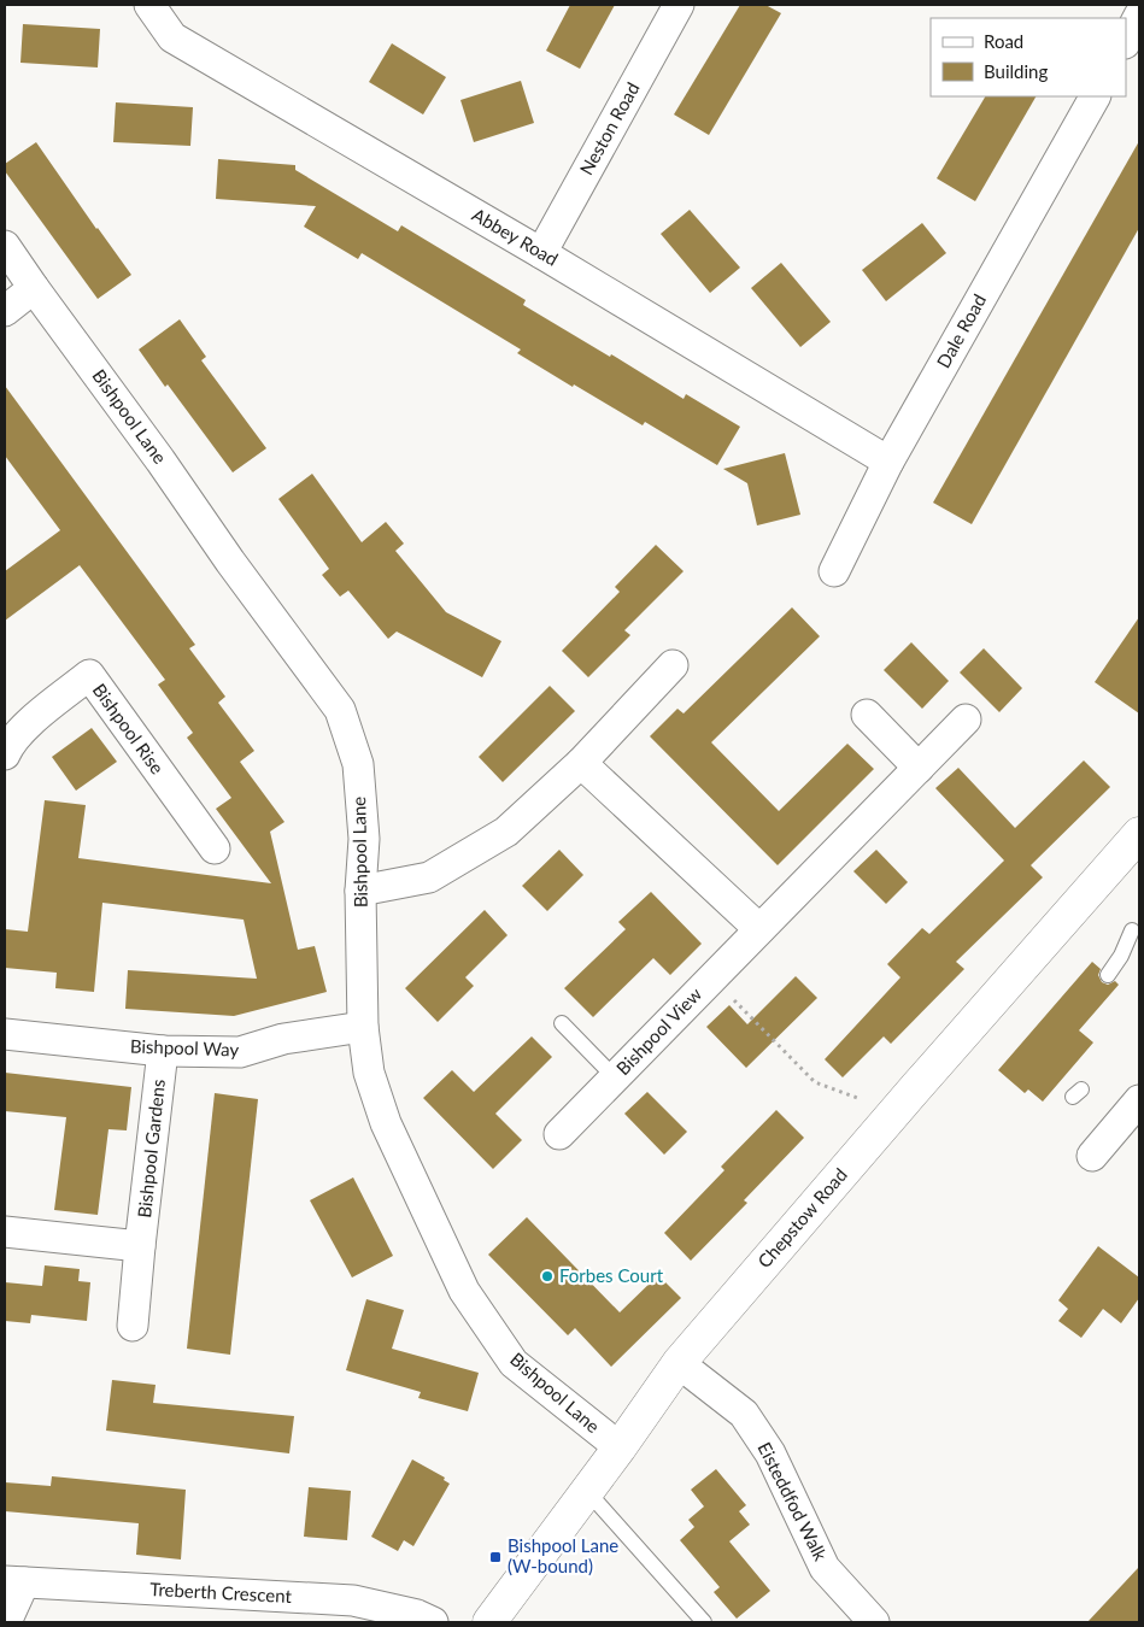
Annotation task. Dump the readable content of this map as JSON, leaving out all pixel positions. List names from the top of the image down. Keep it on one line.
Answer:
{"streets":{"main road":["Chepstow Road"],"street":["Neston Road","Abbey Road","Dale Road","Bishpool Lane","Bishpool Rise","Bishpool View","Bishpool Way","Bishpool Gardens","Eisteddfod Walk","Treberth Crescent"]},"crossings":[["Neston Road","Abbey Road"],["Abbey Road","Dale Road"],["Bishpool Lane","Bishpool Way"],["Bishpool Lane","Chepstow Road"],["Bishpool Way","Bishpool Gardens"],["Chepstow Road","Eisteddfod Walk"]],"places":{"other":["Forbes Court"],"transit":["Bishpool Lane (W-bound)"]},"legend":["Road","Building"]}
